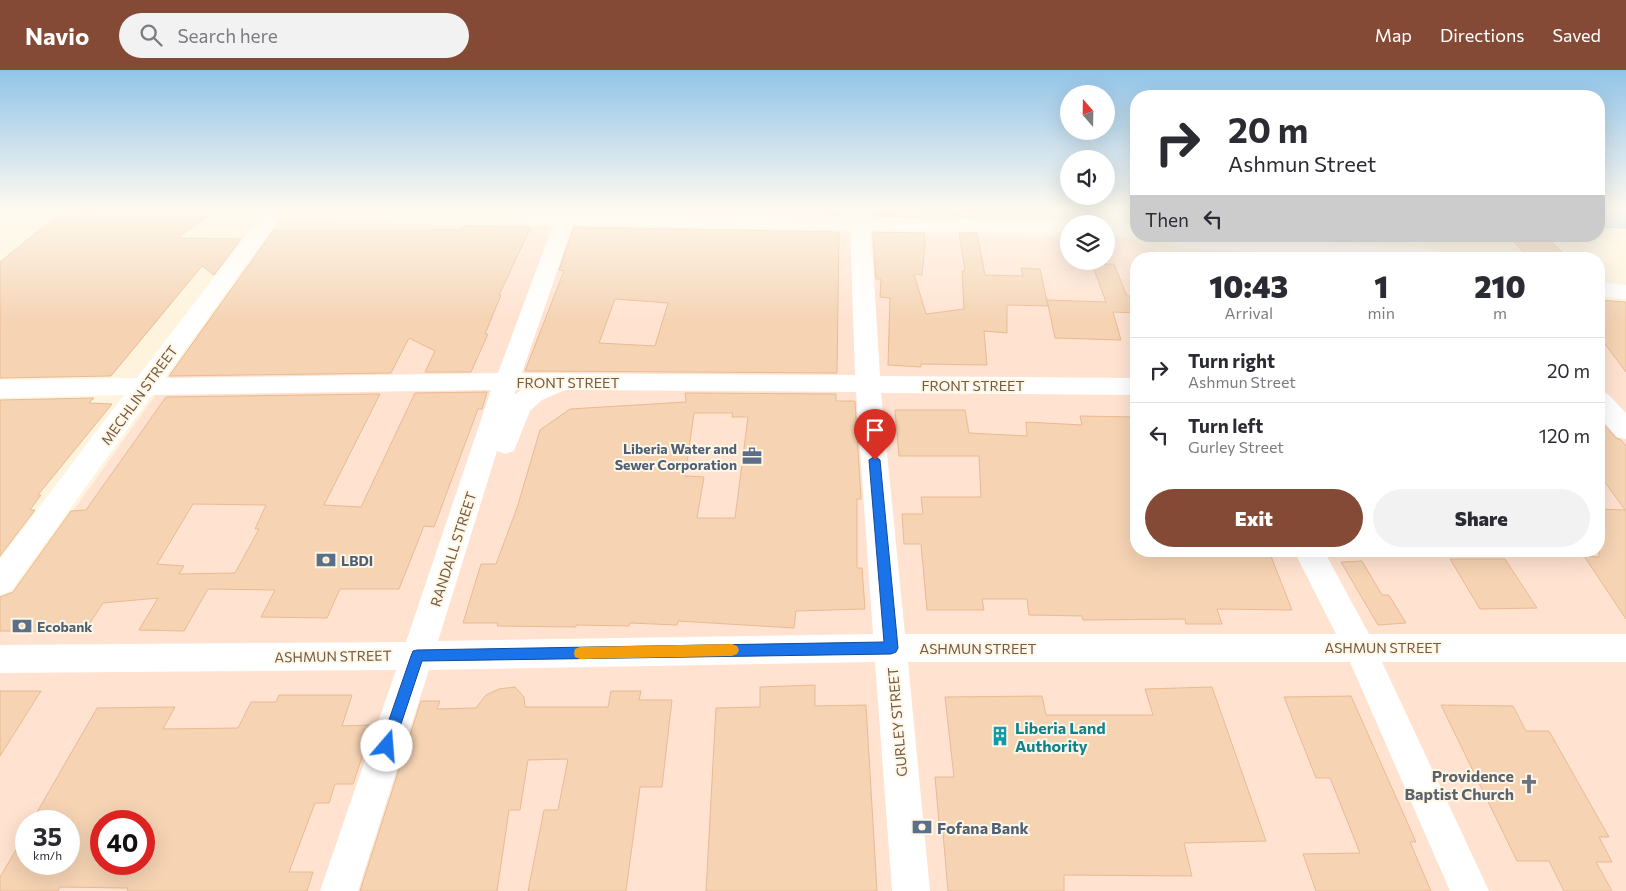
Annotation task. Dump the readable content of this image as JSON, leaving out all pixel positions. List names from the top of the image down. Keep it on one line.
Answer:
{"streets":{"street":["FRONT STREET","MECHLIN STREET","RANDALL STREET","ASHMUN STREET","GURLEY STREET"]},"crossings":[["FRONT STREET","MECHLIN STREET"],["FRONT STREET","GURLEY STREET"],["RANDALL STREET","ASHMUN STREET"],["ASHMUN STREET","GURLEY STREET"]],"places":{"office":["Liberia Water and Sewer Corporation"],"bank":["LBDI","Ecobank","Fofana Bank"],"building":["Liberia Land Authority"],"church":["Providence Baptist Church"]},"north":"top","page":{"header":"Navio","search":"Search here","nav":["Map","Directions","Saved"],"turn":["20 m","Ashmun Street"],"then":"Then","eta":["10:43","Arrival","1","min","210","m"],"list":[{"name":"Turn right","note":"Ashmun Street","value":"20 m"},{"name":"Turn left","note":"Gurley Street","value":"120 m"}],"buttons":["Exit","Share"],"speed":"35 km/h","limit":"40"}}
